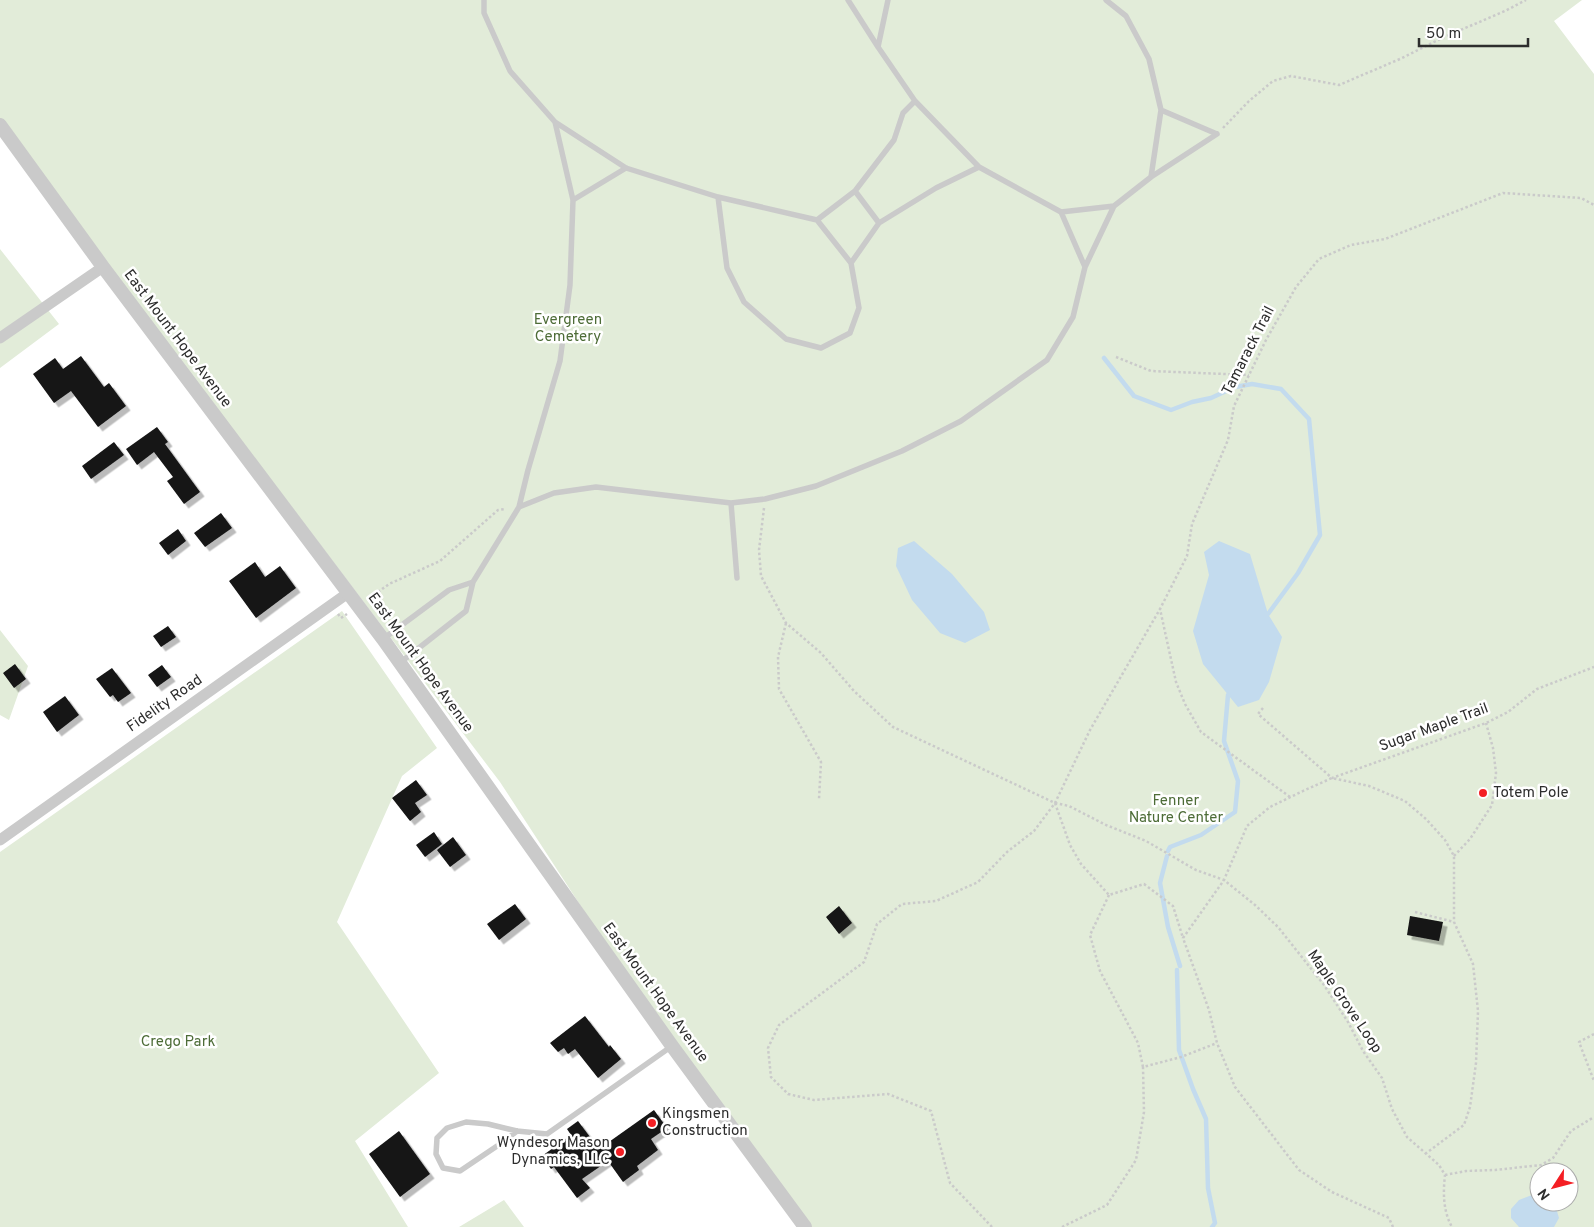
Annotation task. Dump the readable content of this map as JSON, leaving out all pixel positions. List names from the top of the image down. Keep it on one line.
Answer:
{"streets":{"street":["East Mount Hope Avenue","Fidelity Road"],"path":["Tamarack Trail","Sugar Maple Trail","Maple Grove Loop"]},"crossings":[["East Mount Hope Avenue","Fidelity Road"],["Tamarack Trail","Maple Grove Loop"]],"parks":["Evergreen Cemetery","Fenner Nature Center","Crego Park"],"places":["Totem Pole","Kingsmen Construction","Wyndesor Mason Dynamics, LLC"],"scale_bar":"50 m","north":"bottom left"}
